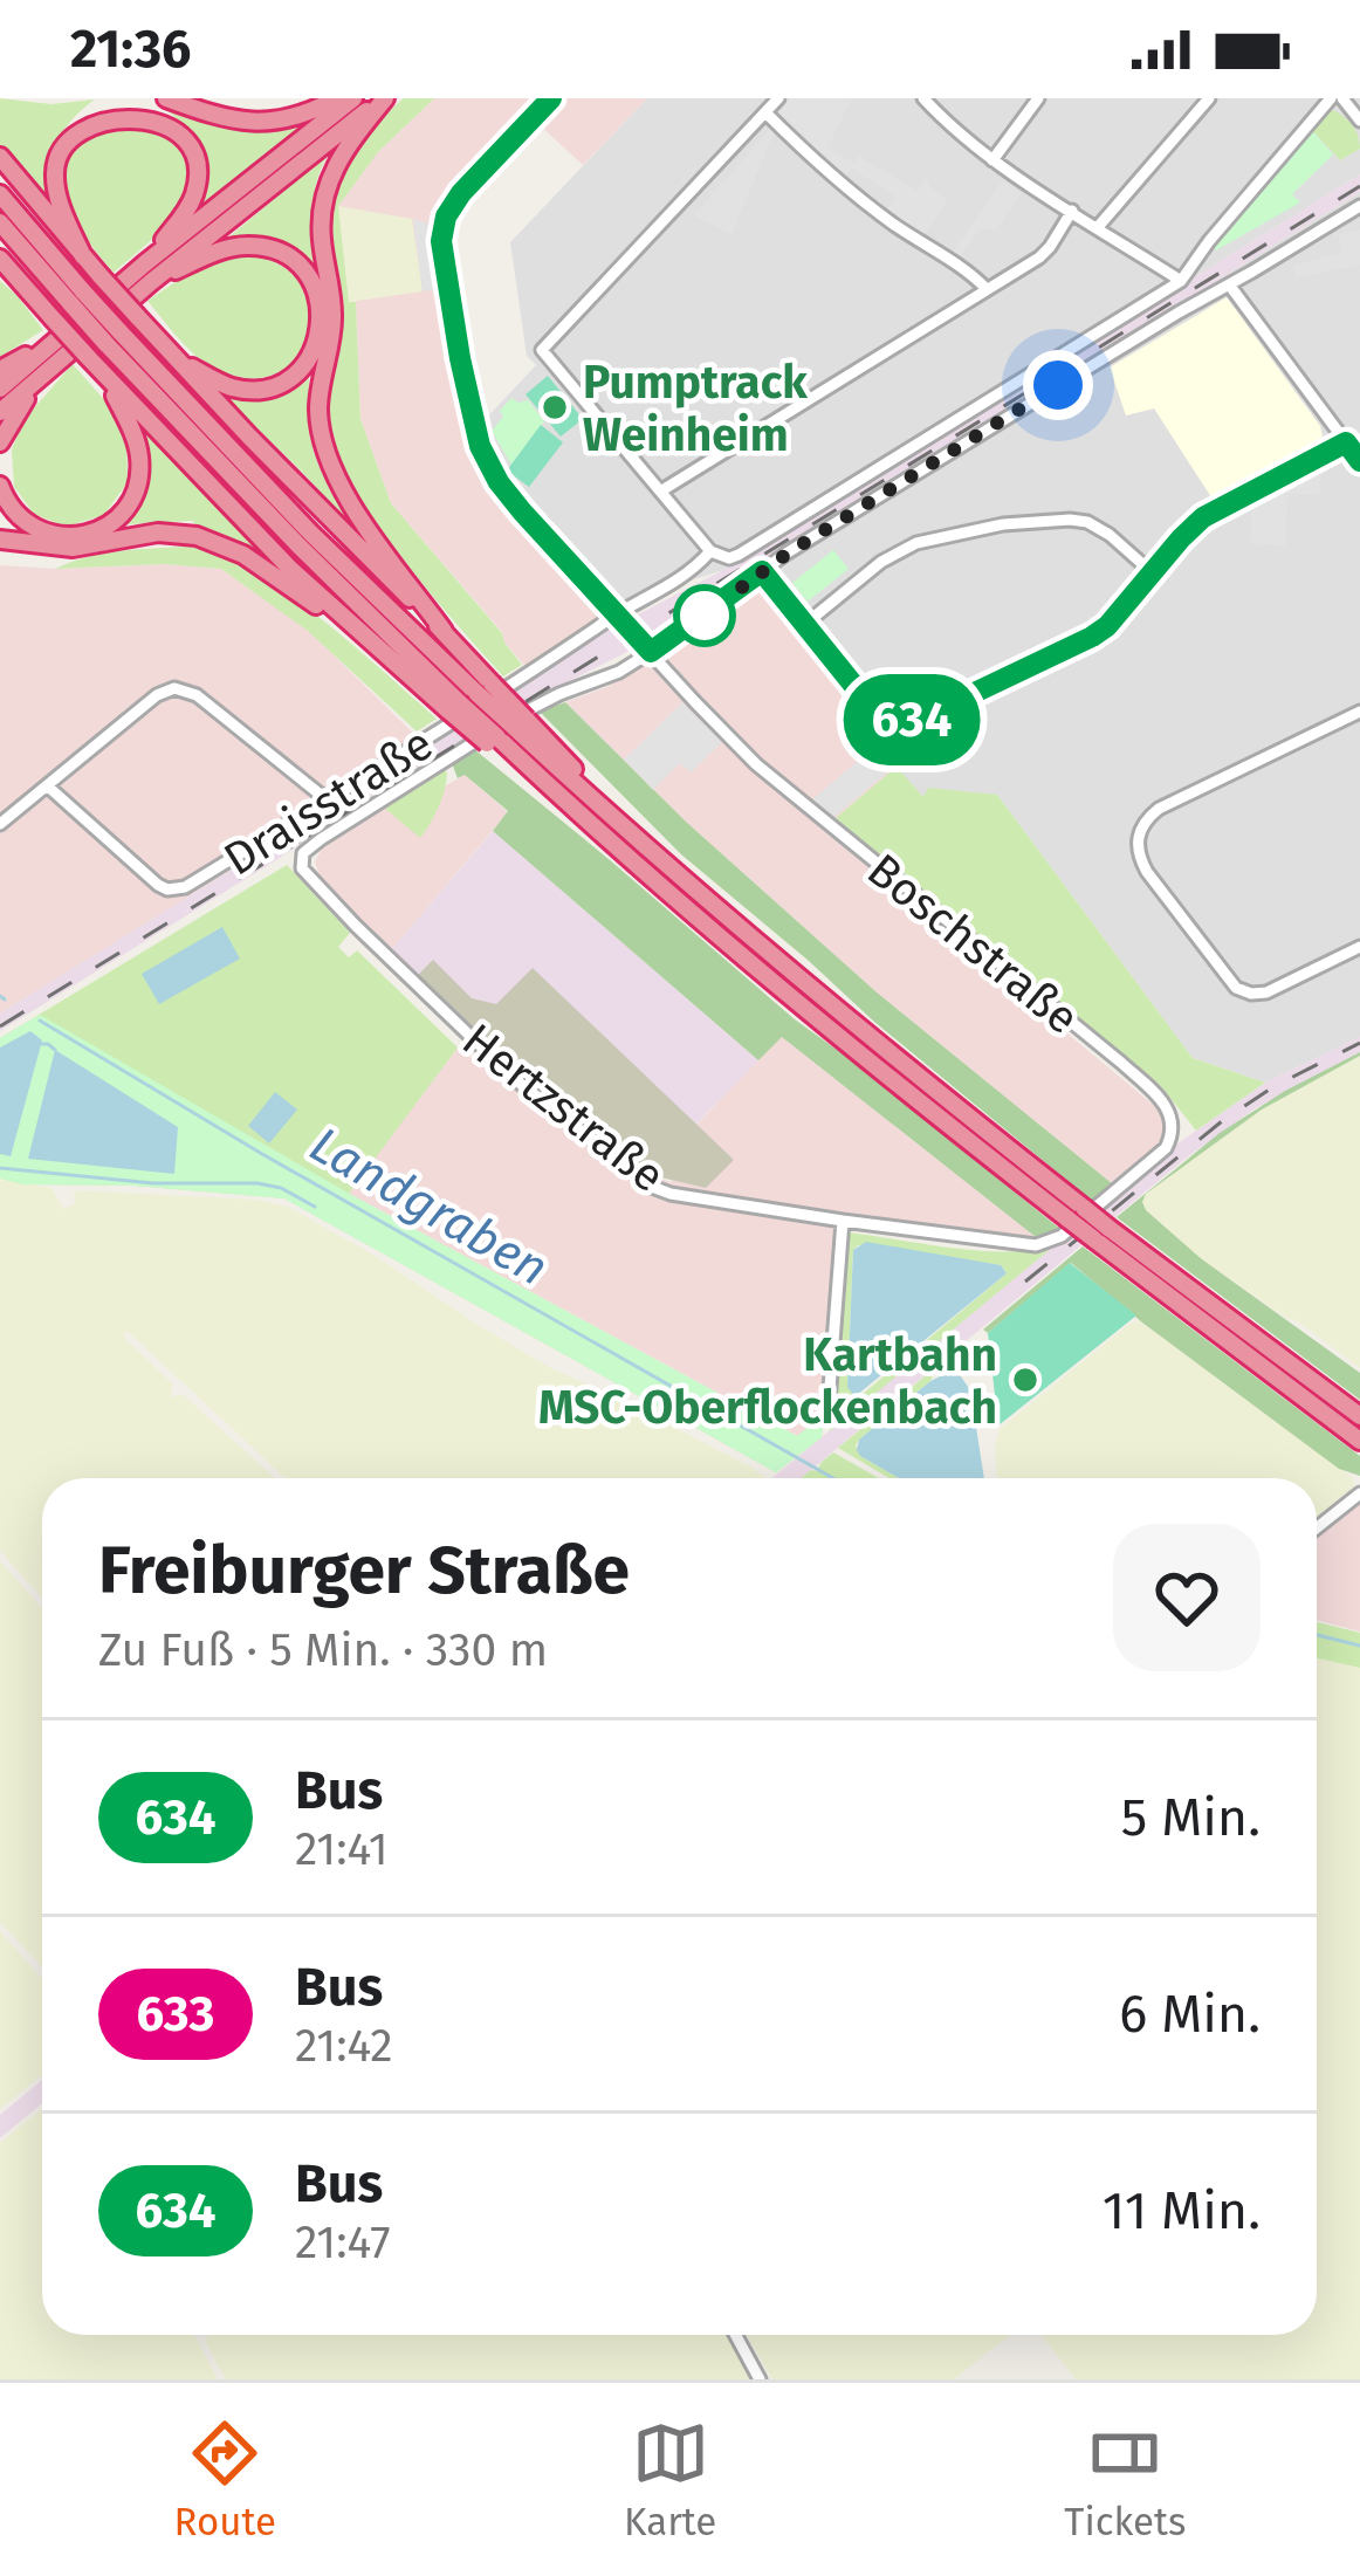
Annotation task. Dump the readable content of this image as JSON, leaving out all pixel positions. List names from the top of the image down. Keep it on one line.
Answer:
{"streets":{"street":["Draisstraße","Boschstraße","Hertzstraße"]},"crossings":[["Boschstraße","Hertzstraße"]],"water":["Landgraben"],"places":["Pumptrack Weinheim","Kartbahn MSC-Oberflockenbach"],"lines":["bus line 634"],"page":{"status":"21:36","on_map":"634","heading":["Freiburger Straße","Zu Fuß · 5 Min. · 330 m"],"list":[{"mark":"634","name":"Bus","note":"21:41","value":"5 Min."},{"mark":"633","name":"Bus","note":"21:42","value":"6 Min."},{"mark":"634","name":"Bus","note":"21:47","value":"11 Min."}],"tabs":["Route","Karte","Tickets"]}}
